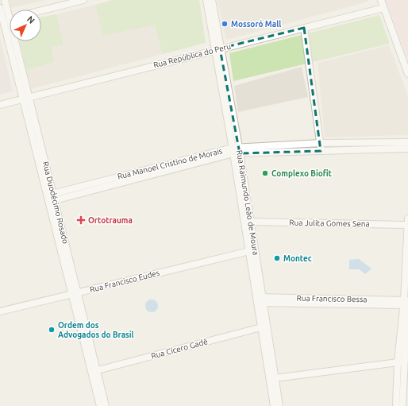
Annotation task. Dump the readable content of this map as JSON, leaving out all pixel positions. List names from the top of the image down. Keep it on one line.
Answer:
{"streets":{"street":["Rua República do Peru","Rua Manoel Cristino de Morais","Rua Duodécimo Rosado","Rua Raimundo Leão de Moura","Rua Julita Gomes Sena","Rua Francisco Eudes","Rua Francisco Bessa","Rua Cícero Gadê"]},"crossings":[["Rua República do Peru","Rua Duodécimo Rosado"],["Rua República do Peru","Rua Raimundo Leão de Moura"],["Rua Manoel Cristino de Morais","Rua Duodécimo Rosado"],["Rua Manoel Cristino de Morais","Rua Raimundo Leão de Moura"],["Rua Duodécimo Rosado","Rua Francisco Eudes"],["Rua Duodécimo Rosado","Rua Cícero Gadê"],["Rua Raimundo Leão de Moura","Rua Julita Gomes Sena"],["Rua Raimundo Leão de Moura","Rua Francisco Eudes"],["Rua Raimundo Leão de Moura","Rua Francisco Bessa"],["Rua Raimundo Leão de Moura","Rua Cícero Gadê"]],"places":{"other":["Mossoró Mall","Complexo Biofit","Montec","Ordem dos Advogados do Brasil"],"health":["Ortotrauma"]},"north":"top right"}
